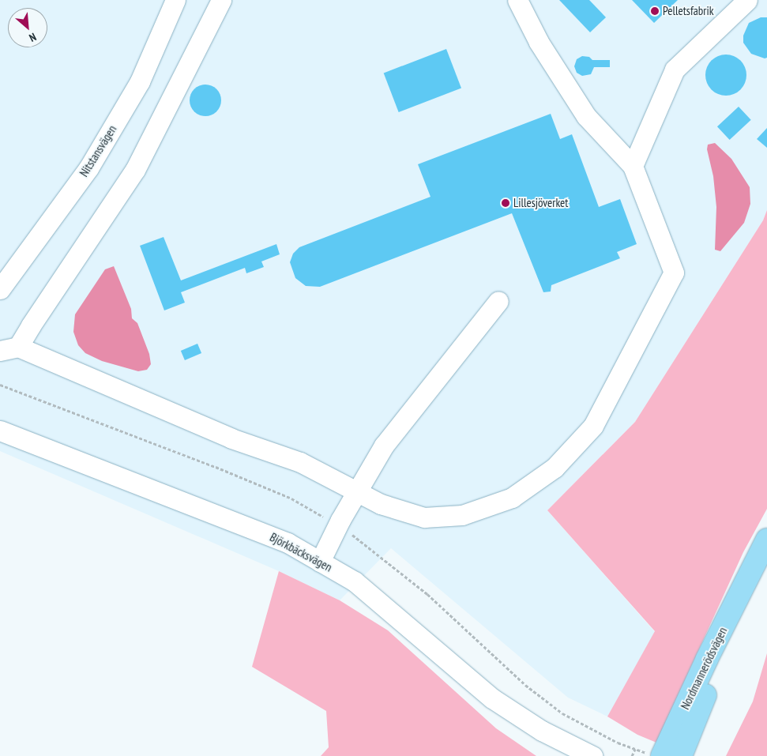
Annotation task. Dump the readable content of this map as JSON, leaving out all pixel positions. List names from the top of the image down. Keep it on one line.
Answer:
{"streets":{"main road":["Nordmannerödsvägen"],"street":["Nitstansvägen","Björkbäcksvägen"]},"places":["Pelletsfabrik","Lillesjöverket"],"north":"bottom right"}
